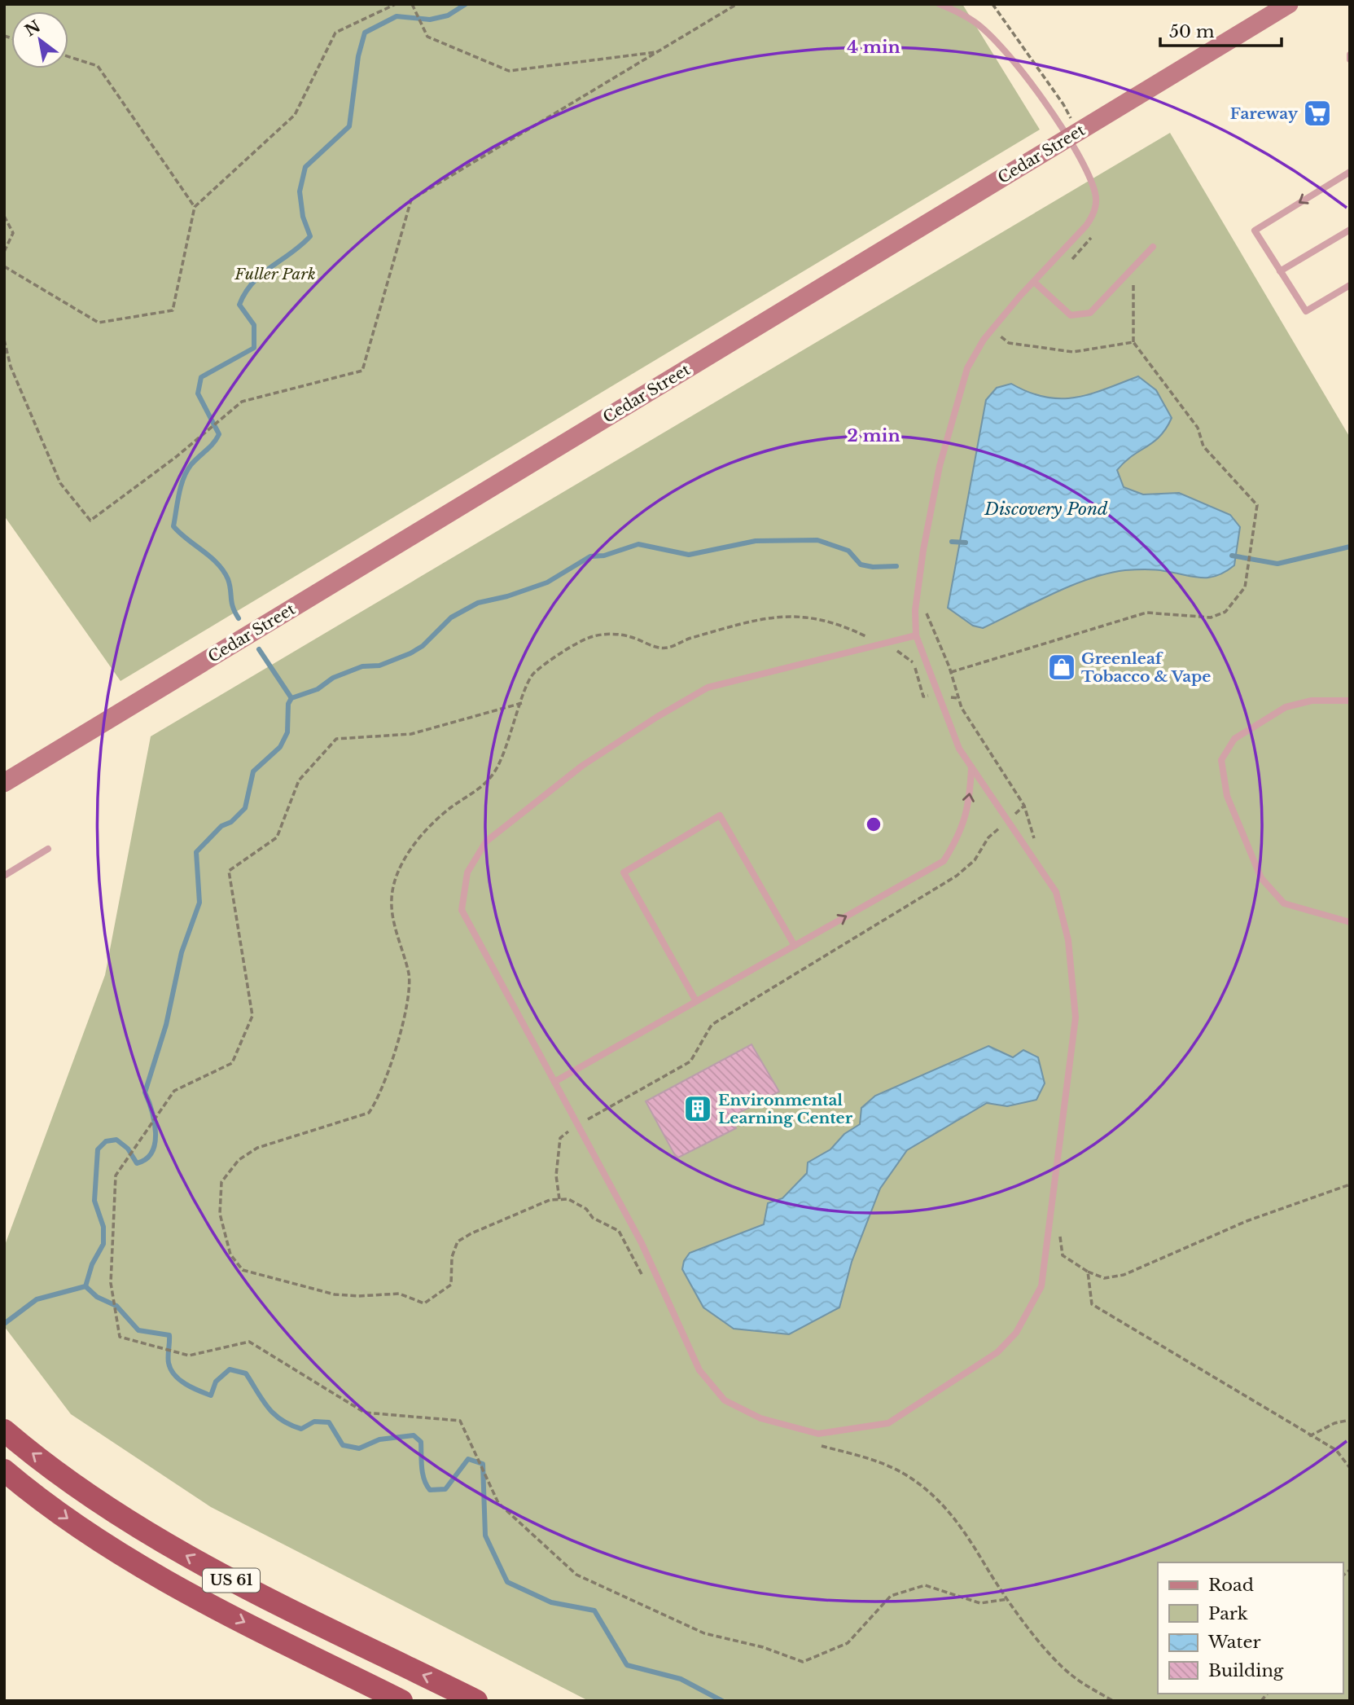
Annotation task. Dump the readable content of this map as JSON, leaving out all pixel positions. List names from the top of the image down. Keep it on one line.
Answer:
{"streets":{"highway":["US 61"],"main road":["Cedar Street"]},"water":["Discovery Pond"],"parks":["Fuller Park"],"places":{"supermarket":["Fareway"],"shop":["Greenleaf Tobacco & Vape"],"building":["Environmental Learning Center"]},"legend":["Road","Park","Water","Building"],"scale_bar":"50 m","north":"top left","rings":["4 min","2 min"]}
